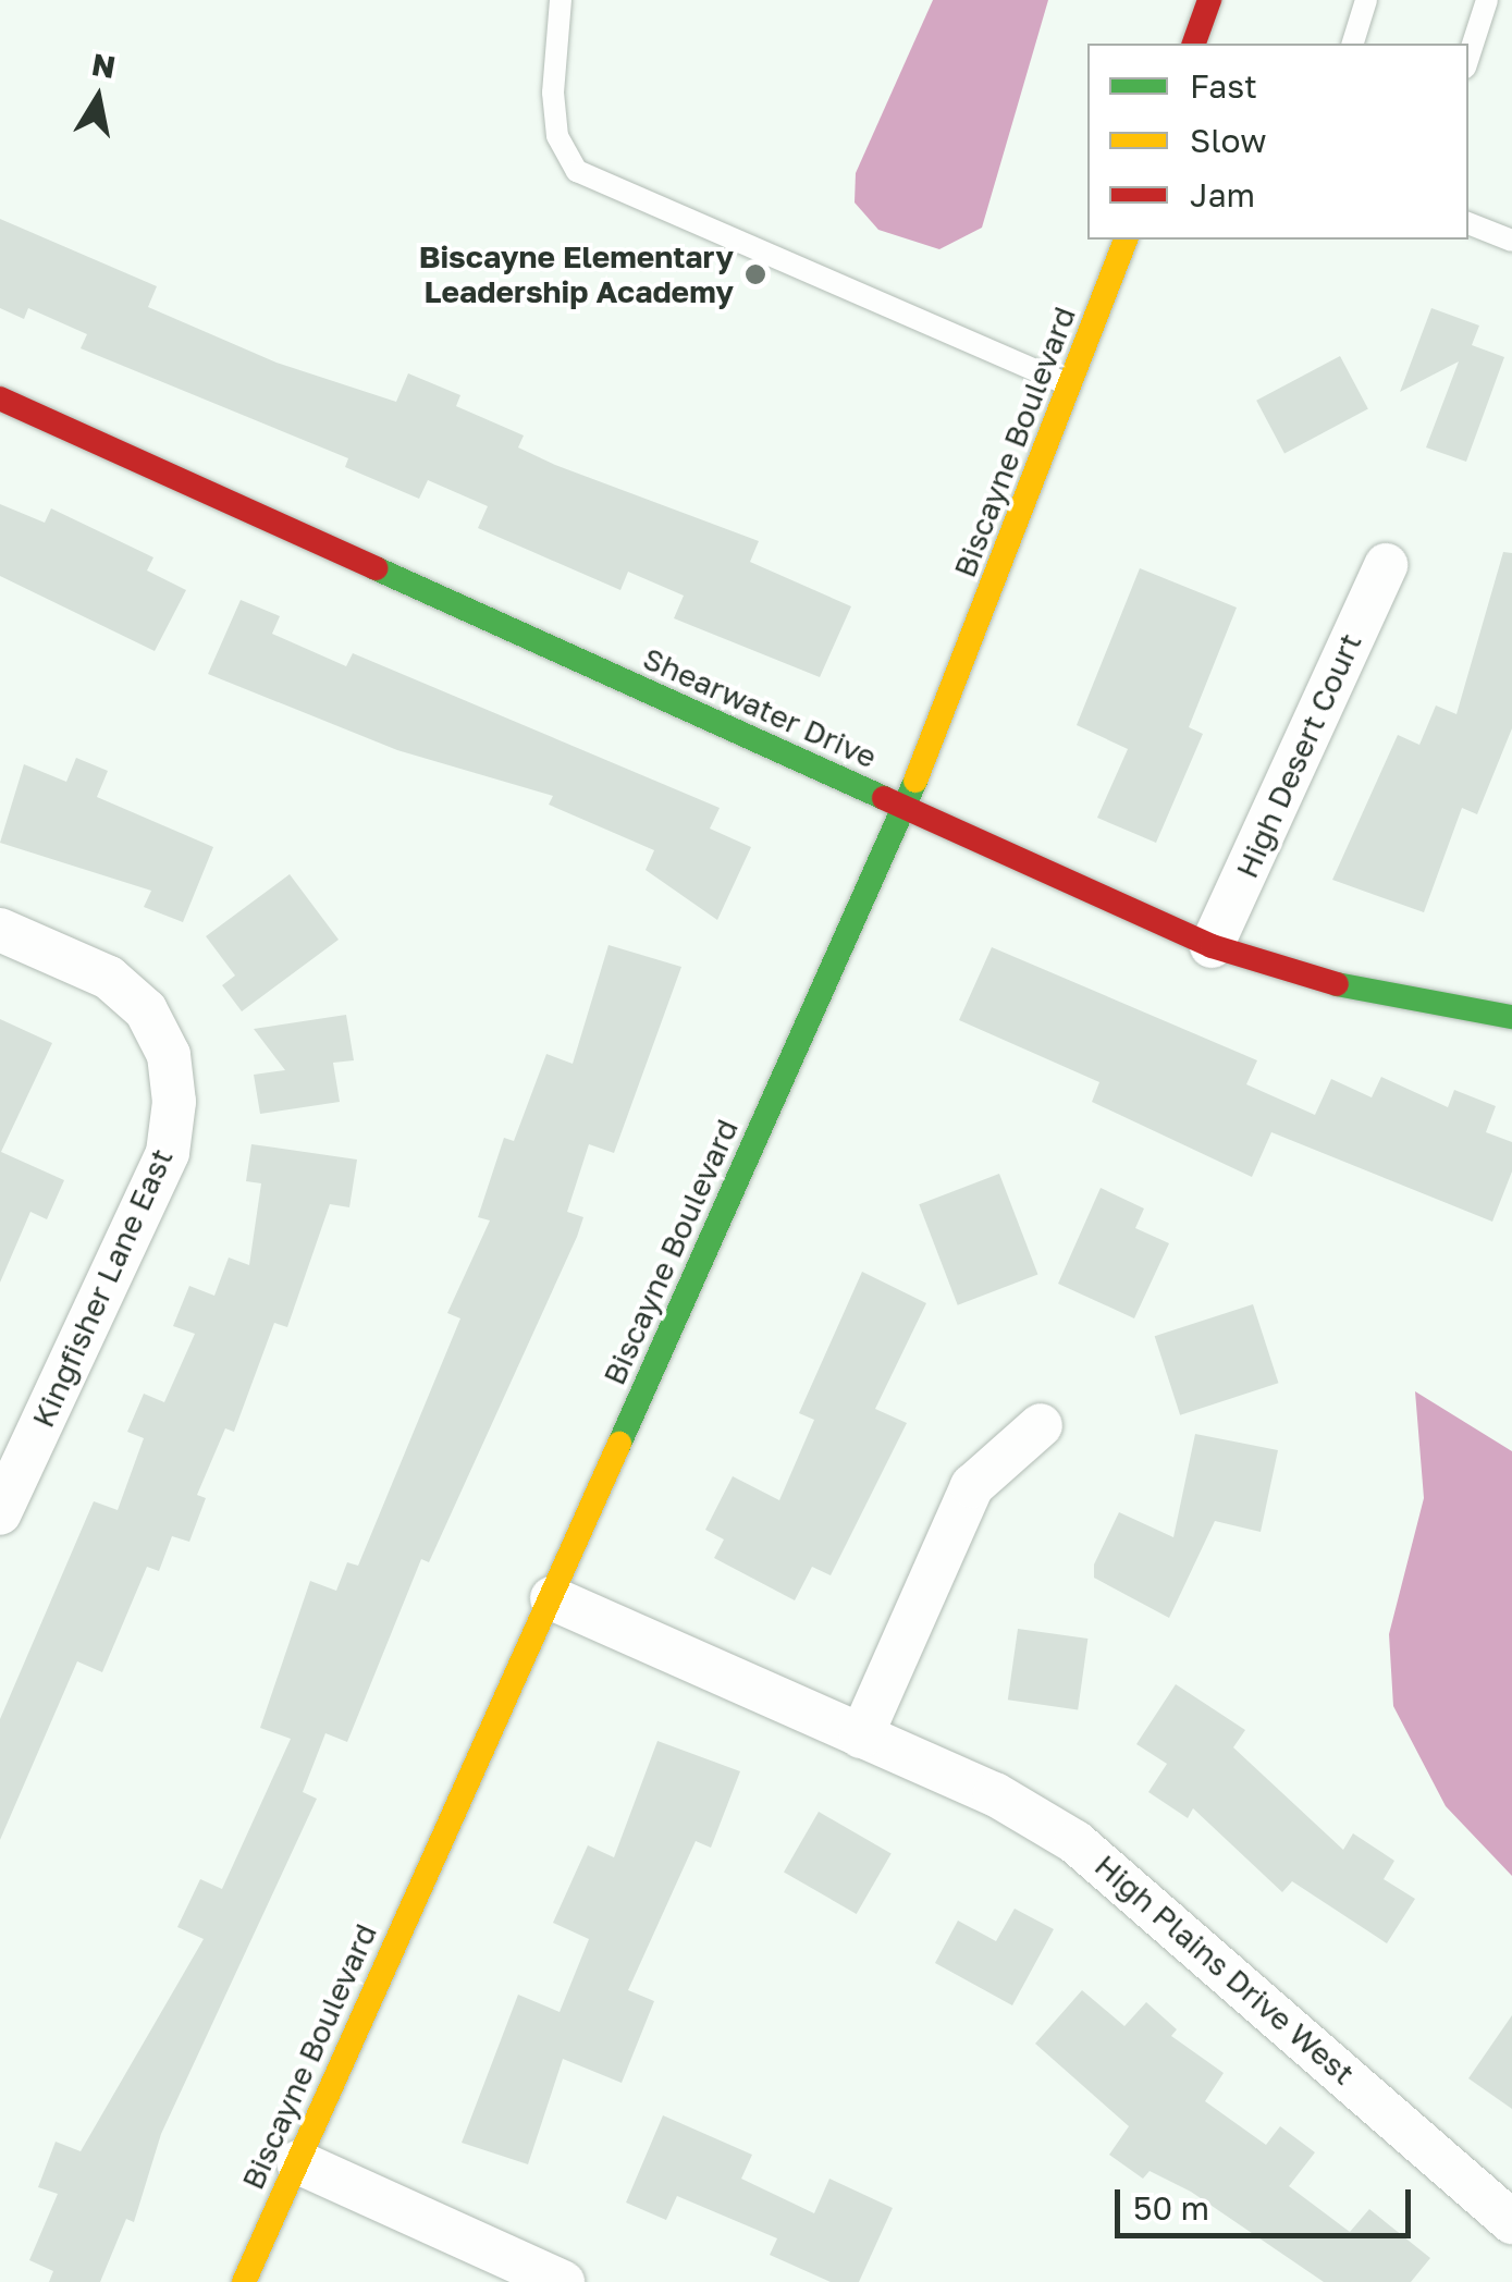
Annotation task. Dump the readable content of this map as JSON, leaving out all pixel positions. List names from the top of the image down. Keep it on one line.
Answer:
{"streets":{"street":["Biscayne Boulevard","Shearwater Drive","High Desert Court","Kingfisher Lane East","High Plains Drive West"]},"crossings":[["Biscayne Boulevard","Shearwater Drive"],["Biscayne Boulevard","High Plains Drive West"],["Shearwater Drive","High Desert Court"]],"places":["Biscayne Elementary Leadership Academy"],"legend":["Fast","Slow","Jam"],"scale_bar":"50 m","north":"top"}
